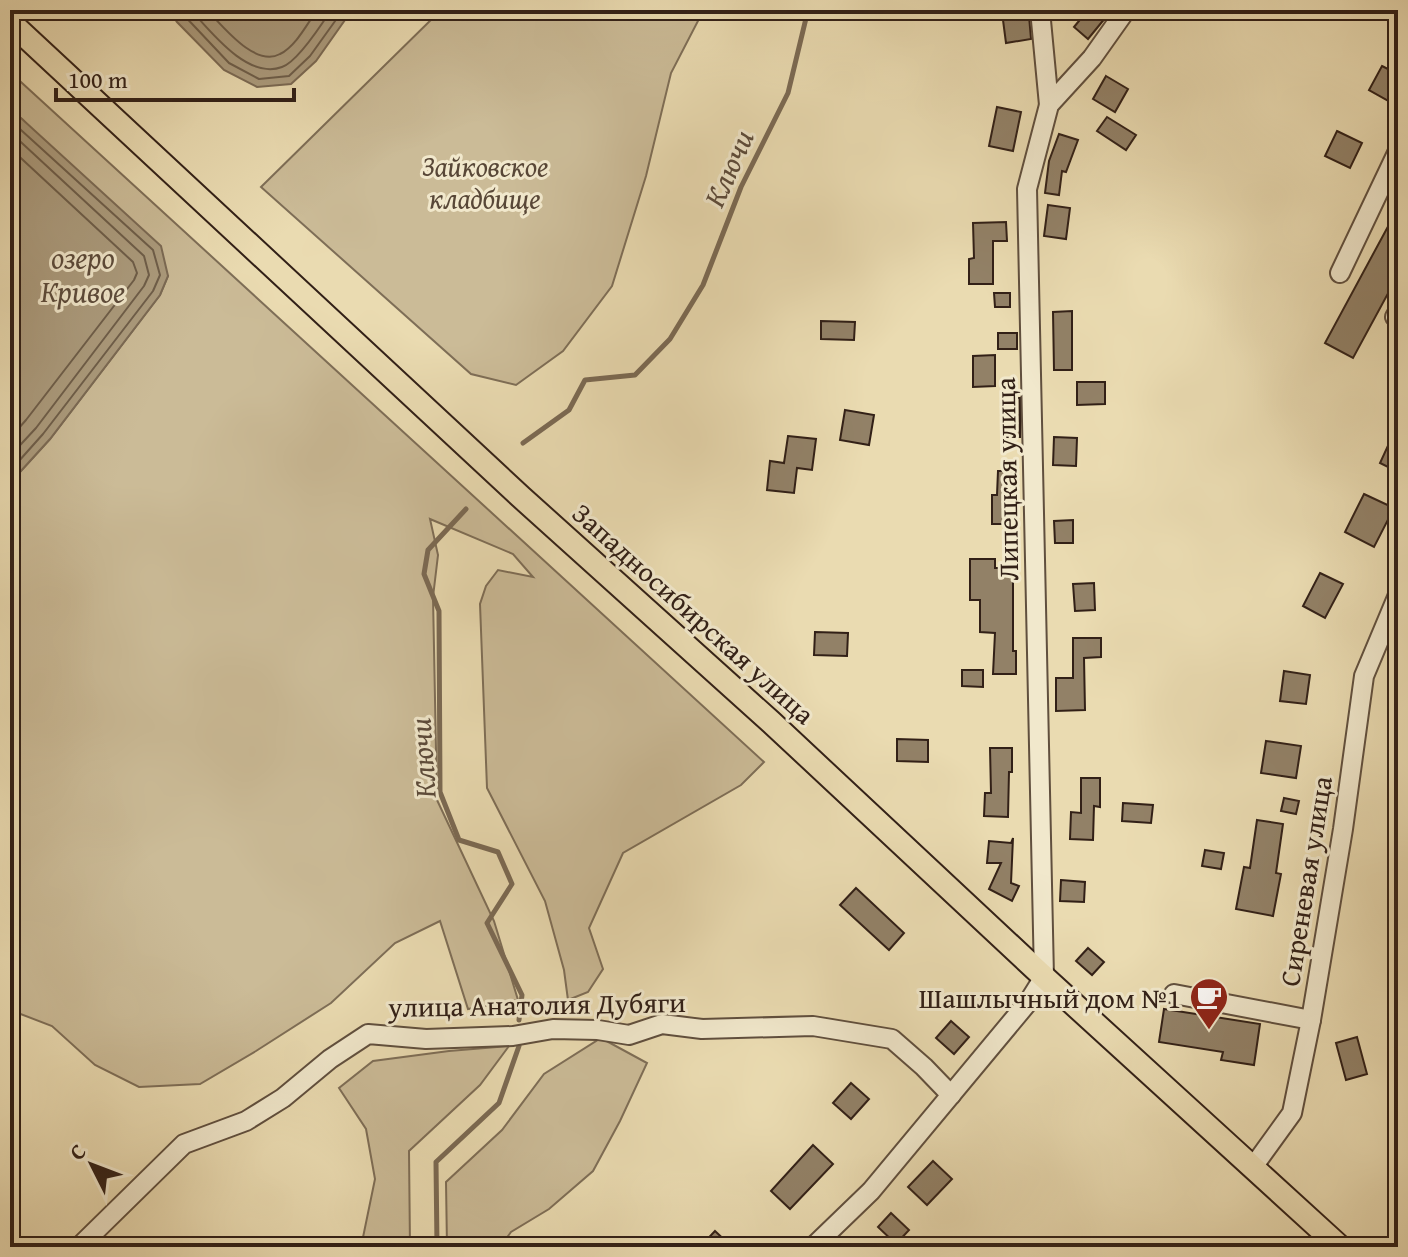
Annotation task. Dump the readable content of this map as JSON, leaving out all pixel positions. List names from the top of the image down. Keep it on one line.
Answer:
{"streets":{"main road":["Западносибирская улица"],"street":["Липецкая улица","Сиреневая улица","улица Анатолия Дубяги"]},"crossings":[["Липецкая улица","Западносибирская улица"],["Западносибирская улица","Сиреневая улица"]],"water":["Ключи","озеро Кривое"],"parks":["Зайковское кладбище"],"places":{"cafe":["Шашлычный дом №1"]},"scale_bar":"100 m","north":"top left"}
